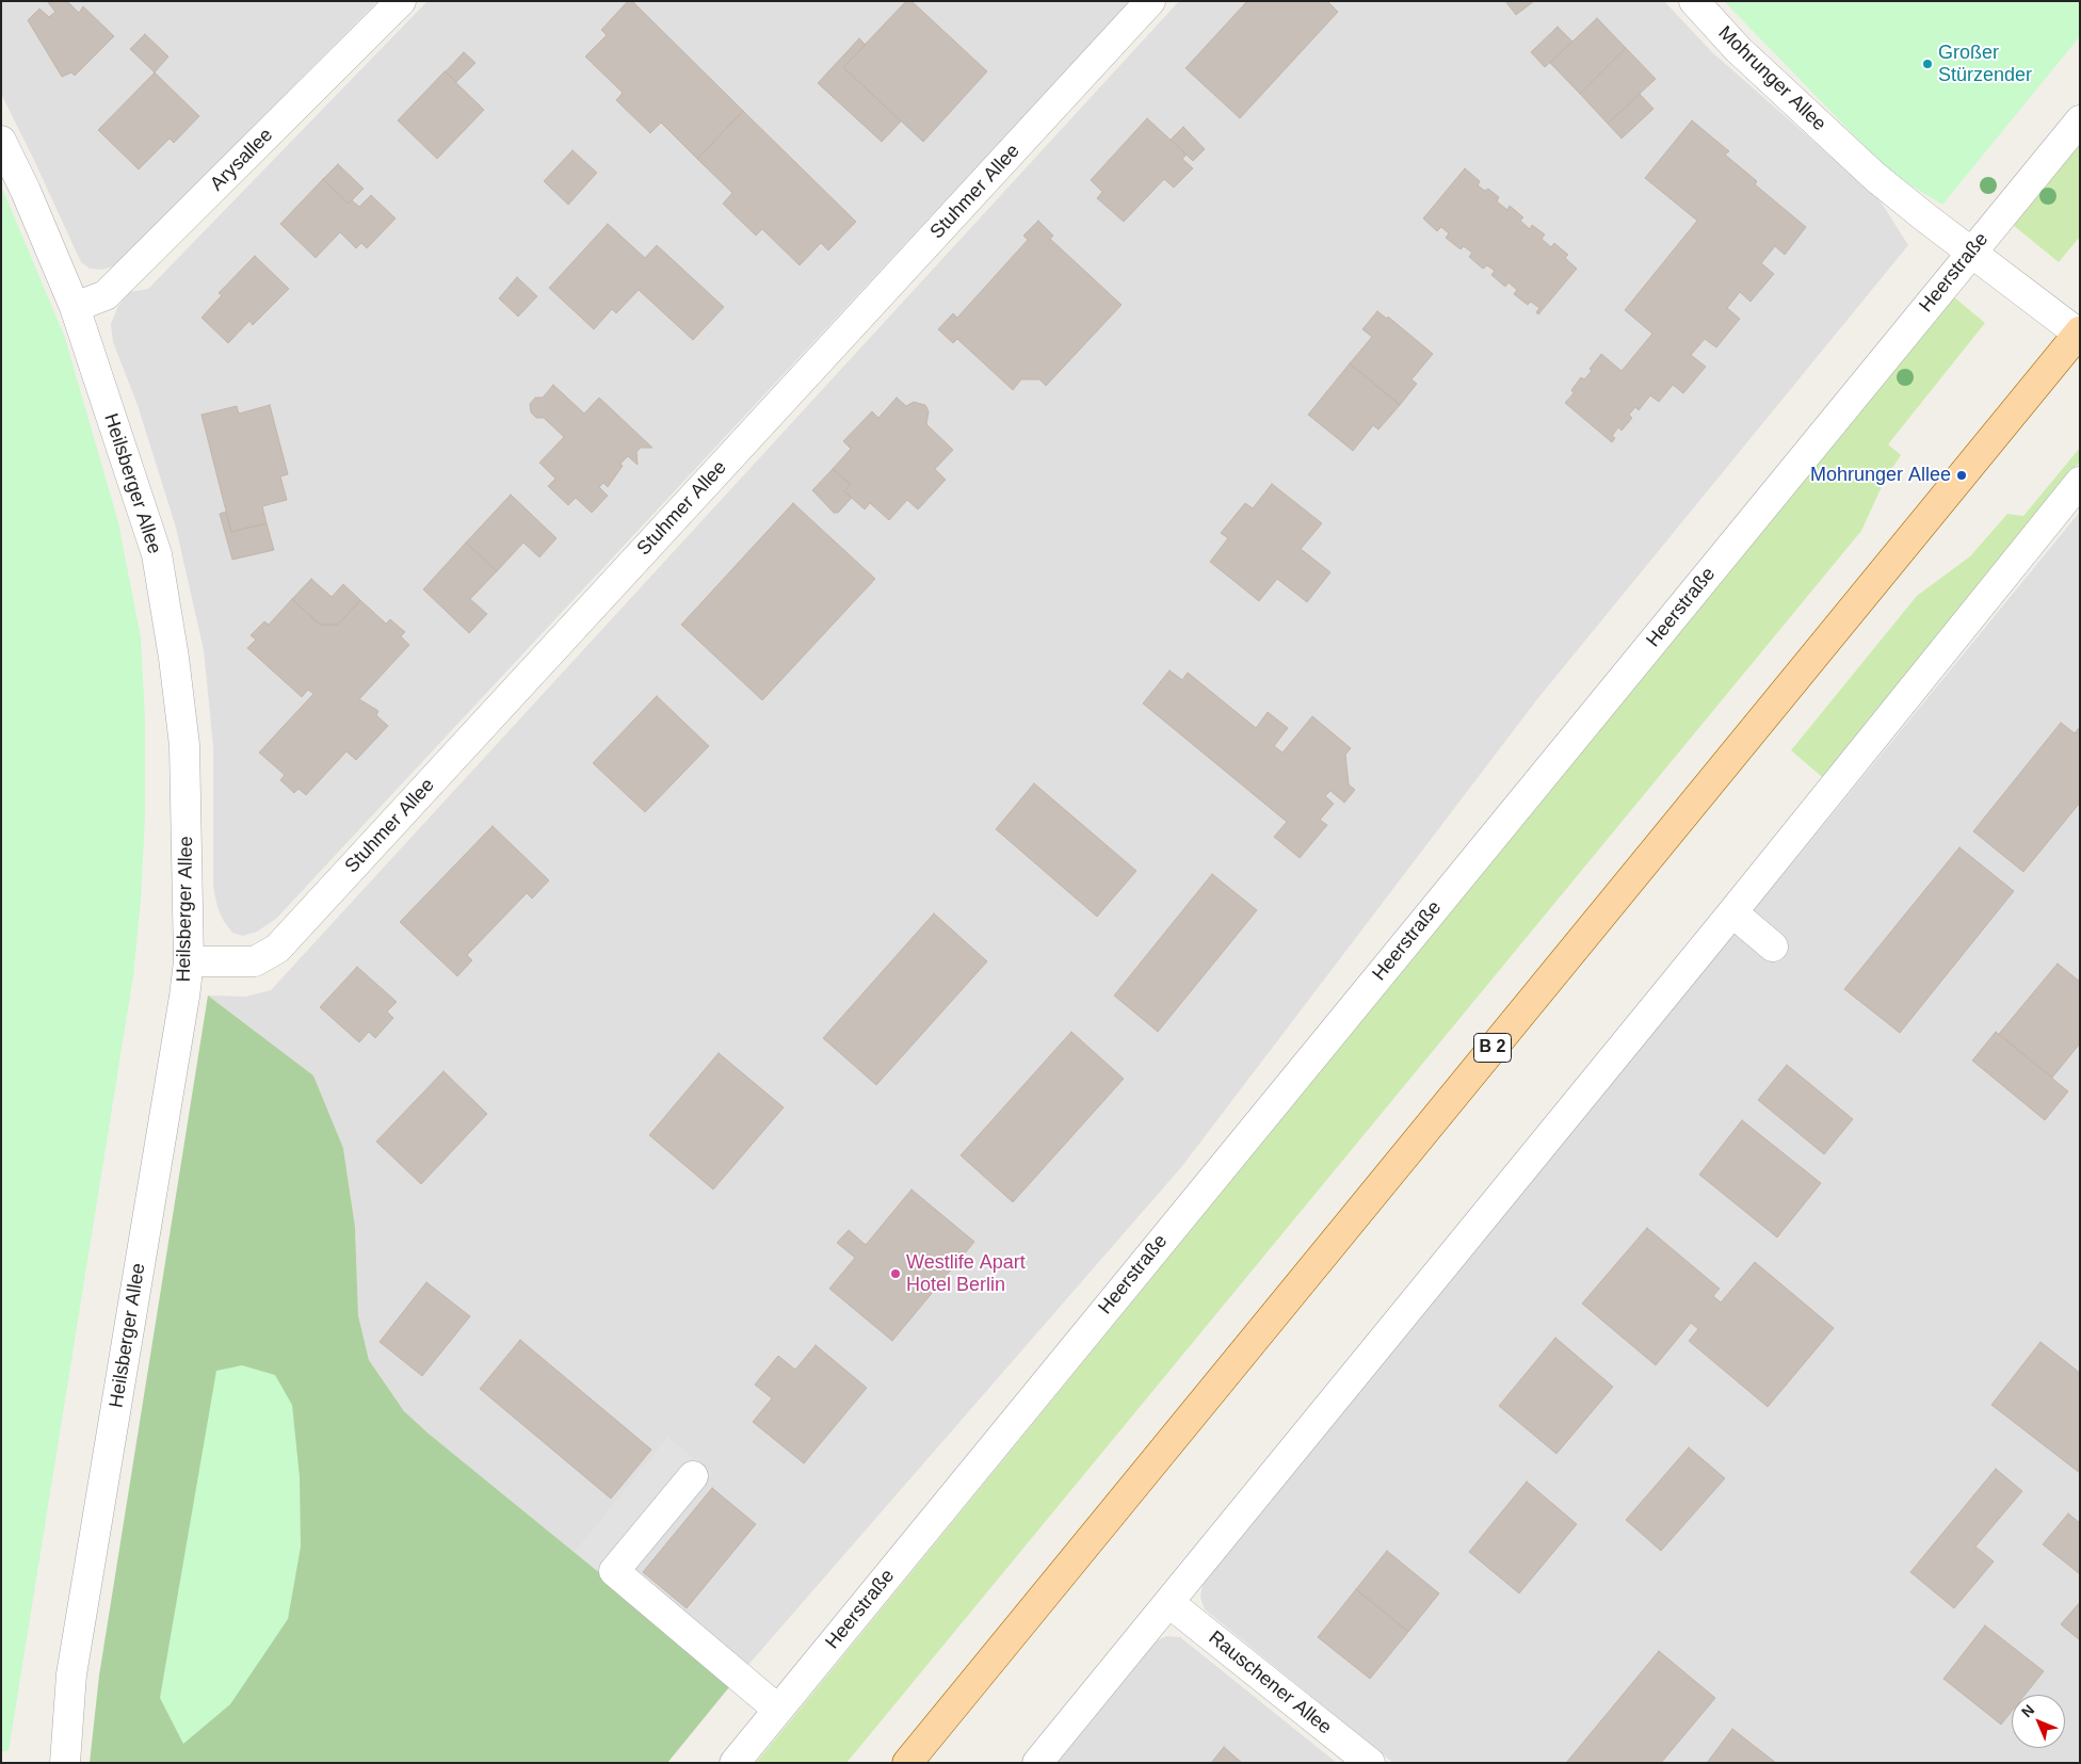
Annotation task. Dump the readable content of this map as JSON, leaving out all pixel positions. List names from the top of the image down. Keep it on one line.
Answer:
{"streets":{"main road":["B 2"],"street":["Mohrunger Allee","Arysallee","Stuhmer Allee","Heerstraße","Heilsberger Allee","Rauschener Allee"]},"crossings":[["Mohrunger Allee","Heerstraße"],["Mohrunger Allee","B 2"],["Arysallee","Heilsberger Allee"],["Stuhmer Allee","Heilsberger Allee"]],"places":["Großer Stürzender","Mohrunger Allee","Westlife Apart Hotel Berlin"],"north":"top left"}
